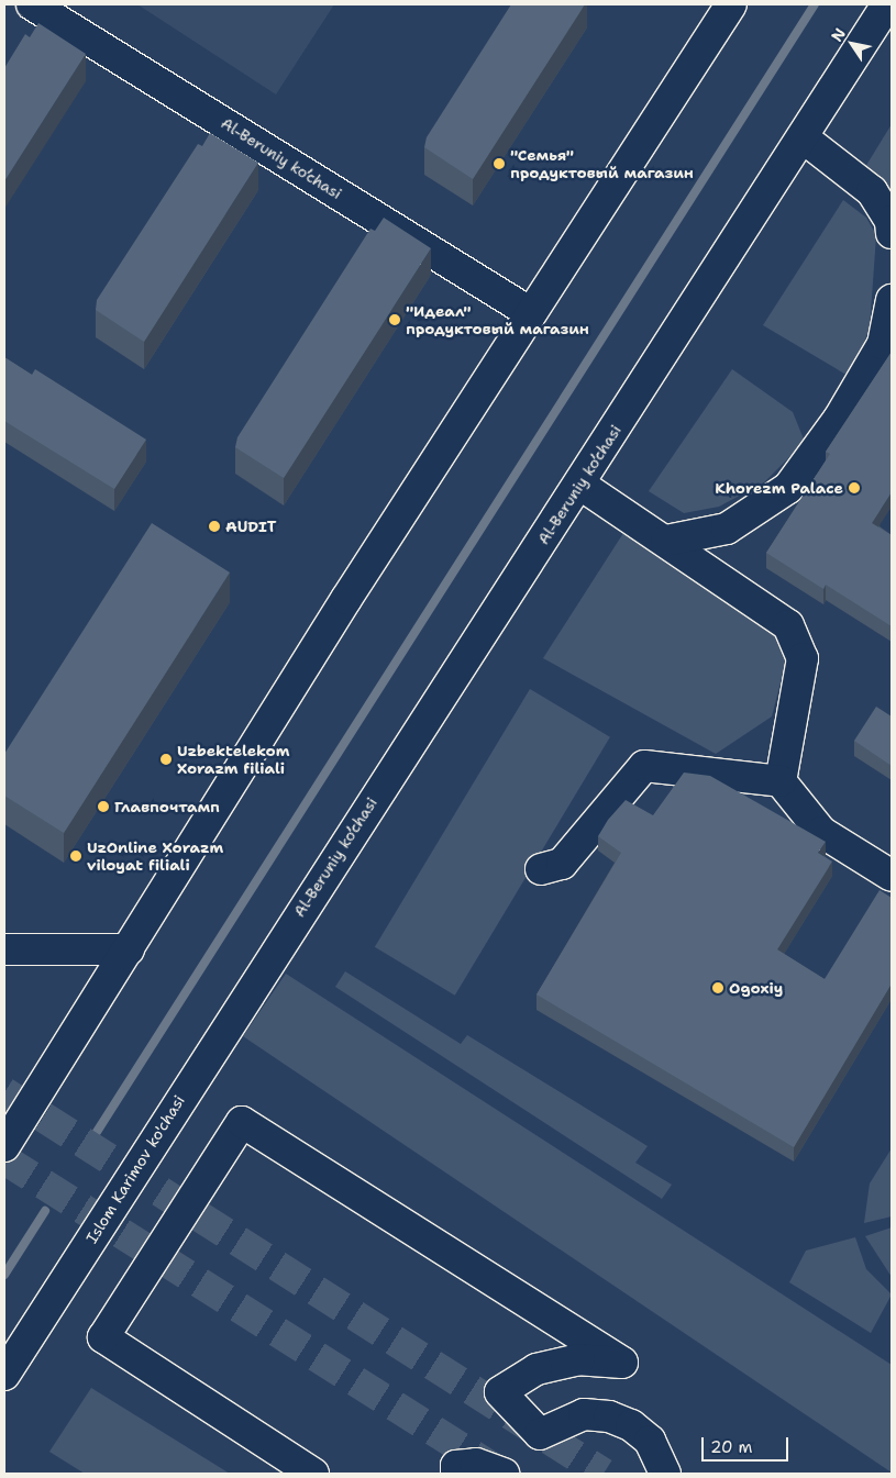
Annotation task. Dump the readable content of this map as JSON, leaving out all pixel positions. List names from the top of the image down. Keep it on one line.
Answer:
{"streets":{"main road":["Al-Beruniy ko’chasi","Islom Karimov ko'chasi"]},"crossings":[["Al-Beruniy ko’chasi","Islom Karimov ko'chasi"]],"places":["\"Семья\" продуктовый магазин","\"Идеал\" продуктовый магазин","Khorezm Palace","AUDIT","Uzbektelekom Xorazm filiali","Главпочтамп","UzOnline Xorazm viloyat filiali","Ogoxiy"],"scale_bar":"20 m","north":"top left"}
